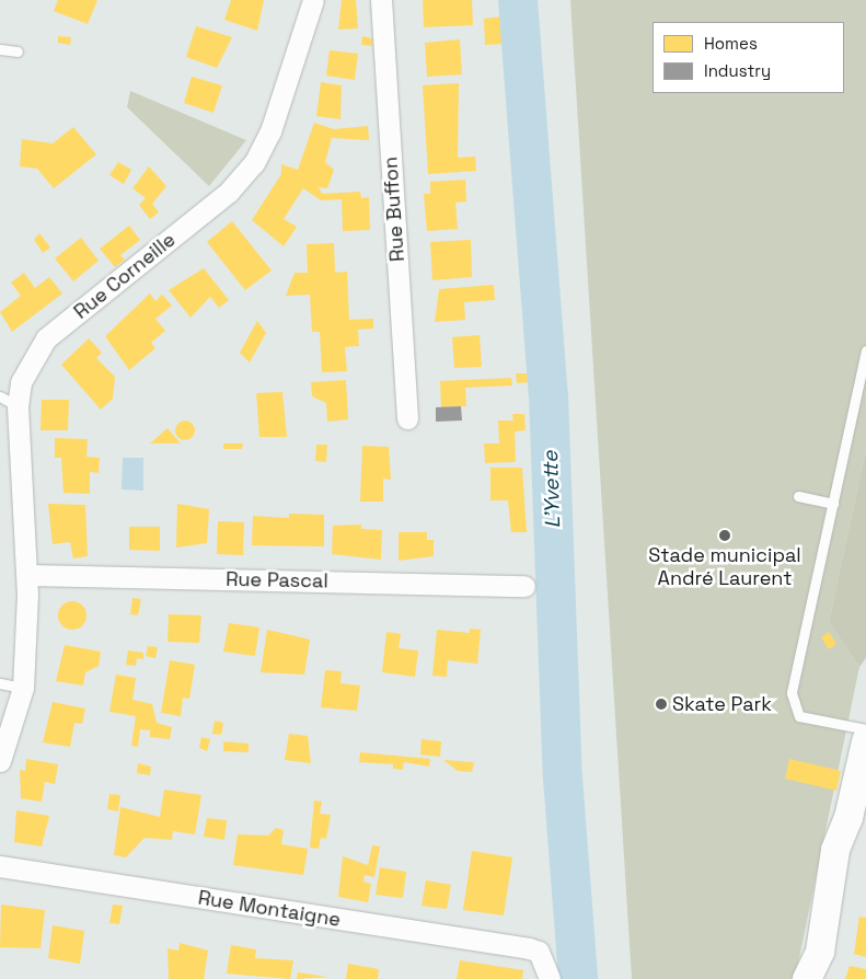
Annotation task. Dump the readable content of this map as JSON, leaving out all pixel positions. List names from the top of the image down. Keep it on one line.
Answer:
{"streets":{"street":["Rue Buffon","Rue Corneille","Rue Pascal","Rue Montaigne"]},"crossings":[["Rue Corneille","Rue Pascal"]],"water":["L'Yvette"],"places":["Stade municipal André Laurent","Skate Park"],"legend":["Homes","Industry"]}
